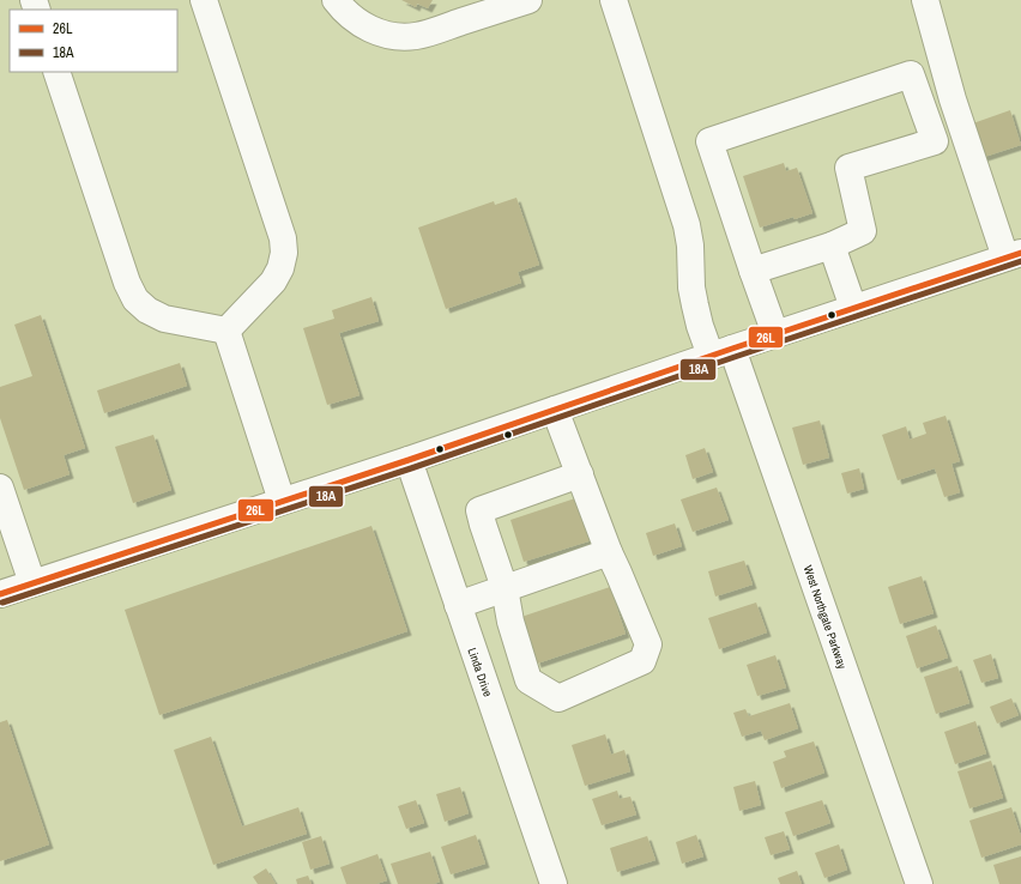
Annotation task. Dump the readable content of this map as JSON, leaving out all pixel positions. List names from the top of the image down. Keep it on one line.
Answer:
{"streets":{"street":["West Northgate Parkway","Linda Drive"]},"lines":["transit line 26L","transit line 18A"],"legend":["26L","18A"]}
